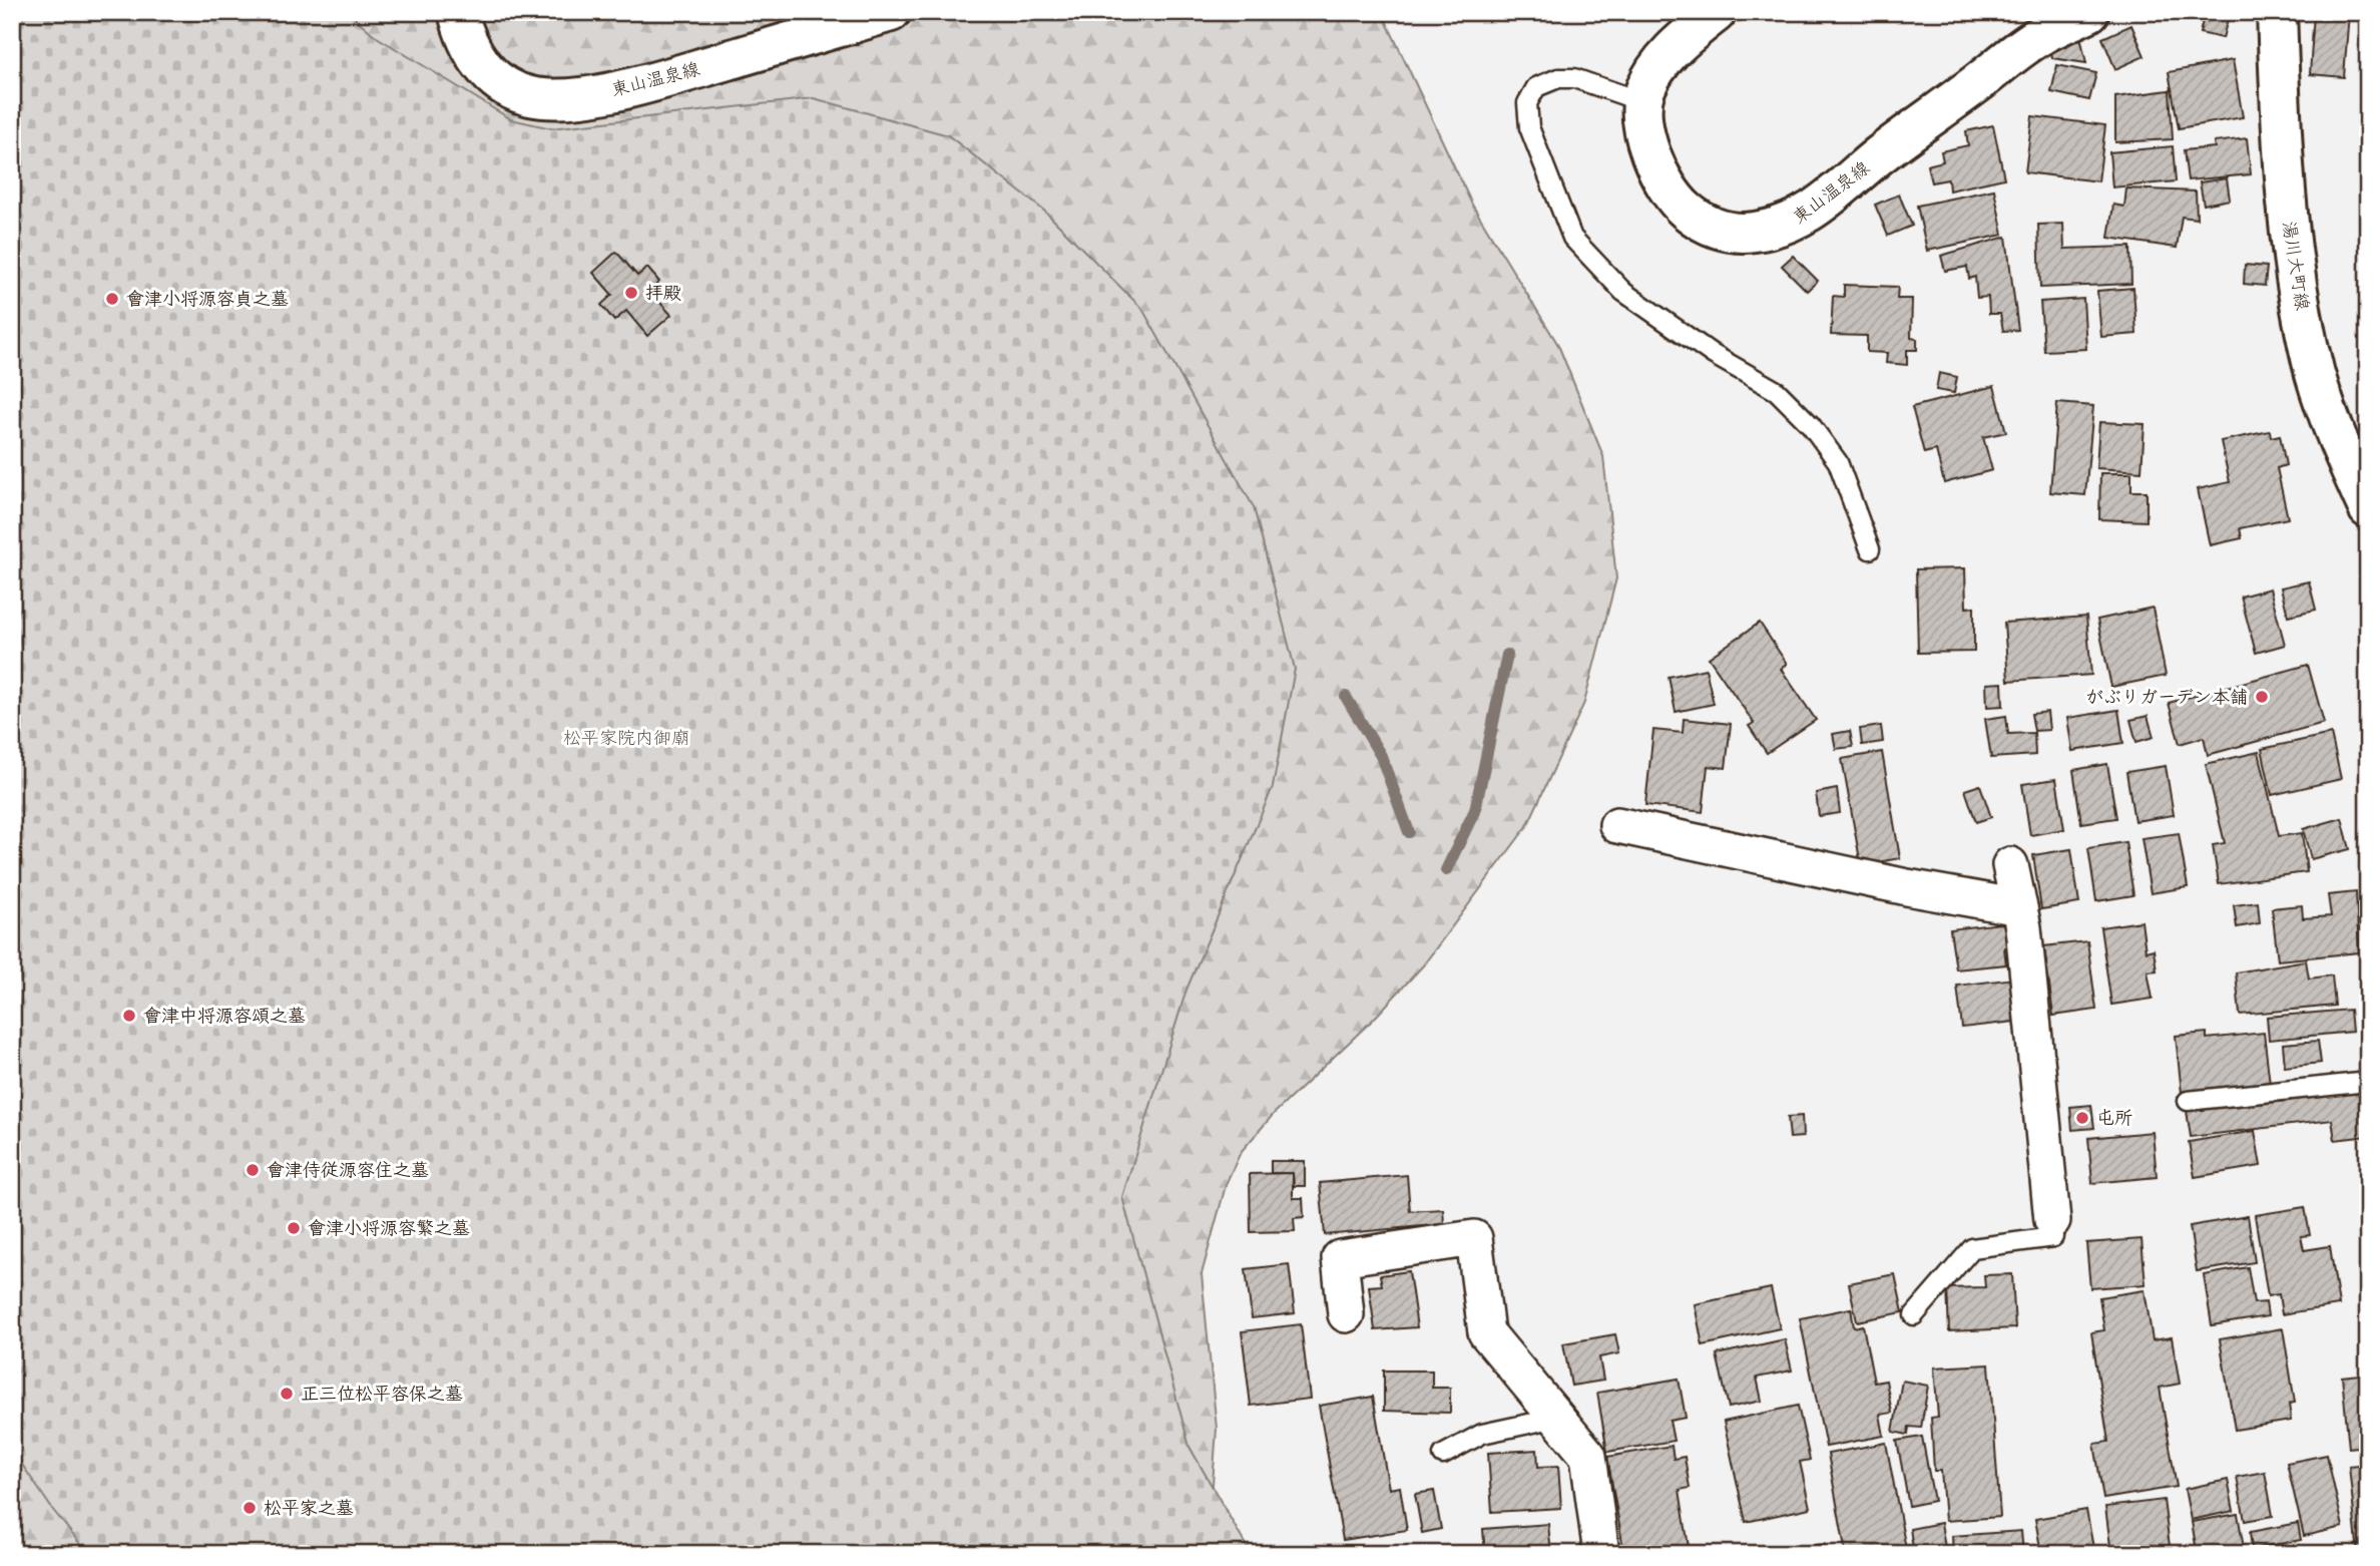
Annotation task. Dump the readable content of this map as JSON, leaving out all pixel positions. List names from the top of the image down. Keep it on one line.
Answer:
{"streets":{"main road":["東山温泉線","湯川大町線"]},"parks":["松平家院内御廟"],"places":["拝殿","會津小将源容貞之墓","がぶりガーデン本舗","會津中将源容頌之墓","屯所","會津侍従源容住之墓","會津小将源容繁之墓","正三位松平容保之墓","松平家之墓"]}
